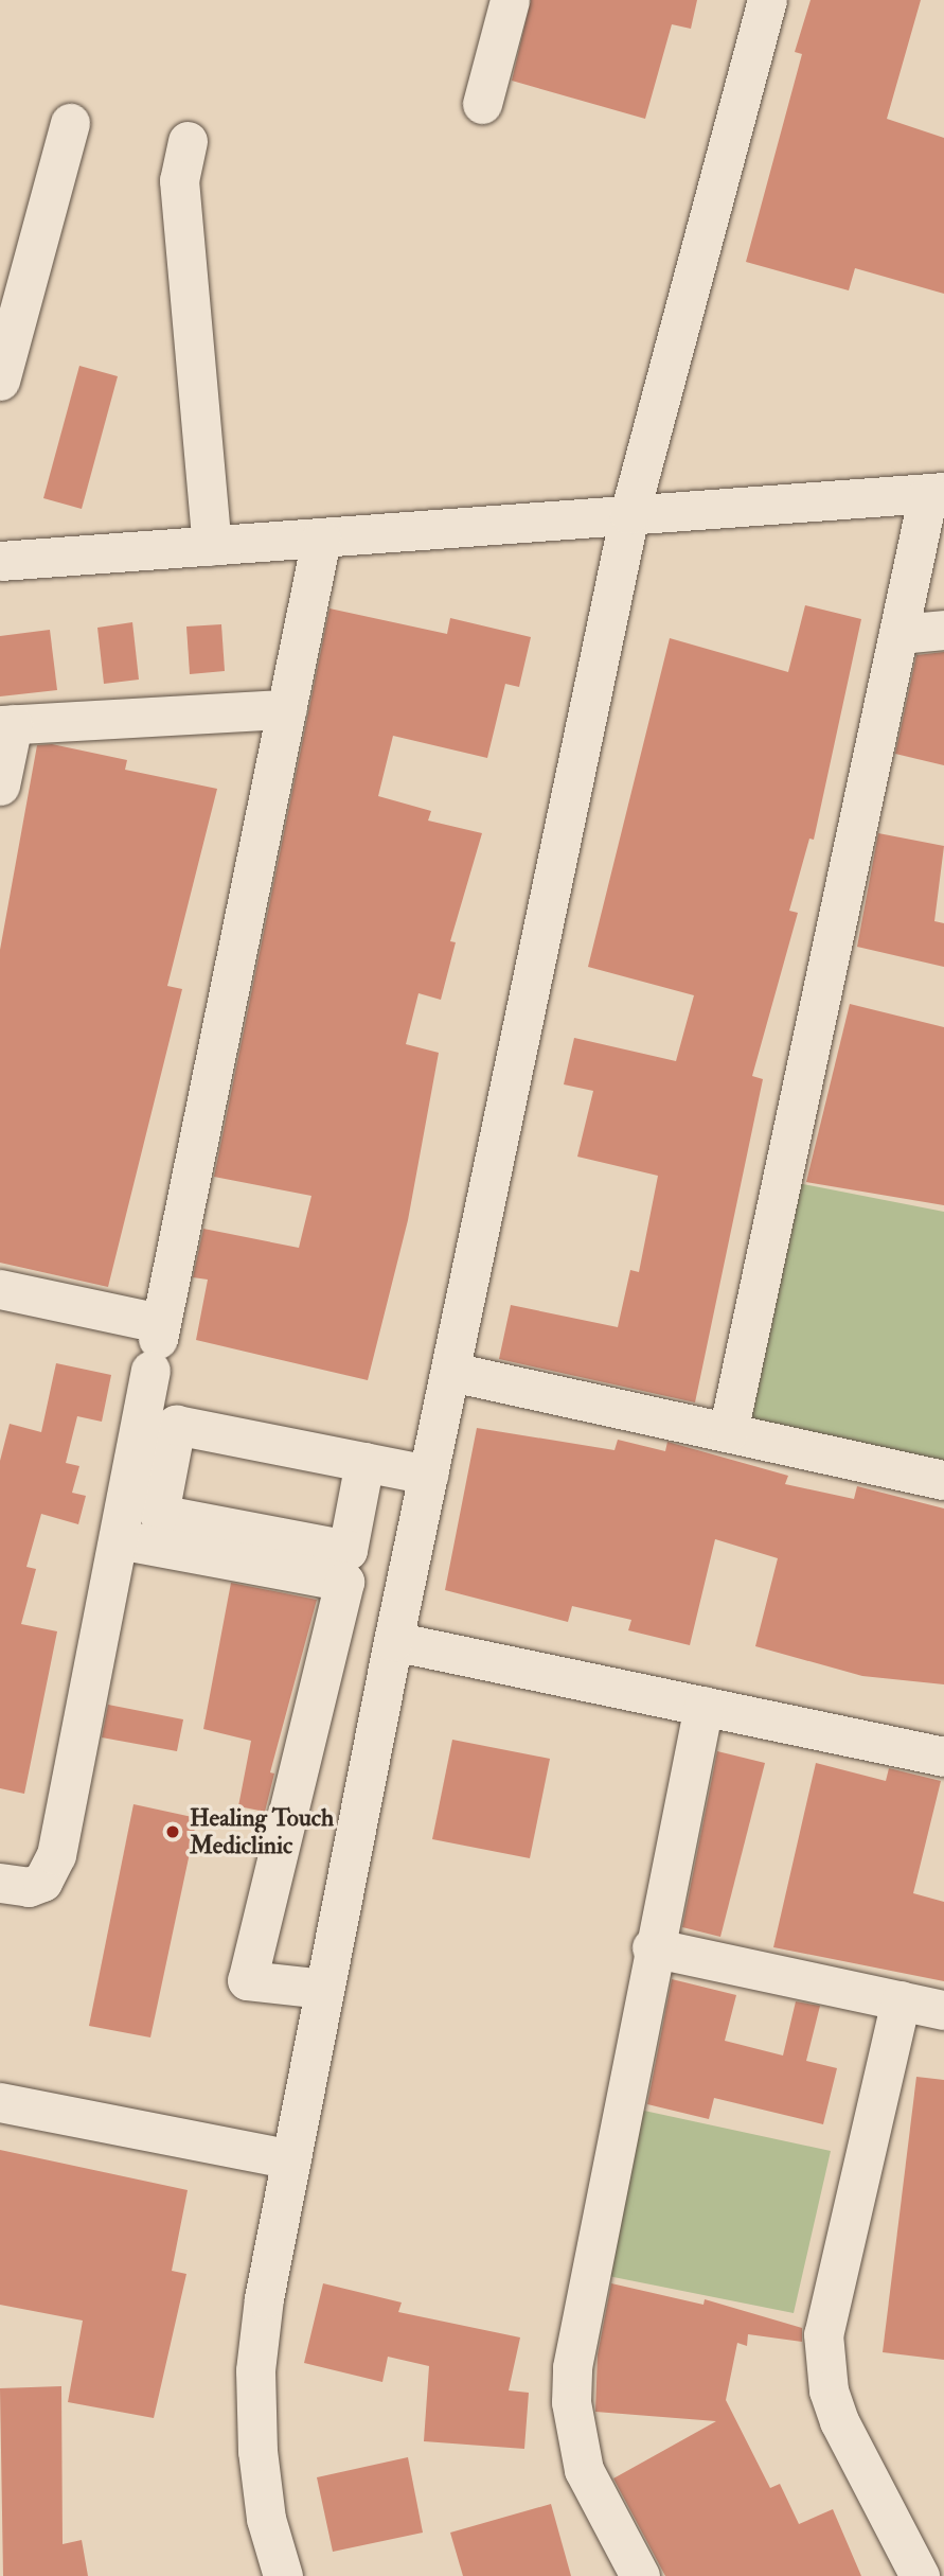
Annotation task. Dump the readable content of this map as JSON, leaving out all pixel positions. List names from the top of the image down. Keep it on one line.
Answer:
{"places":["Healing Touch Mediclinic"]}
